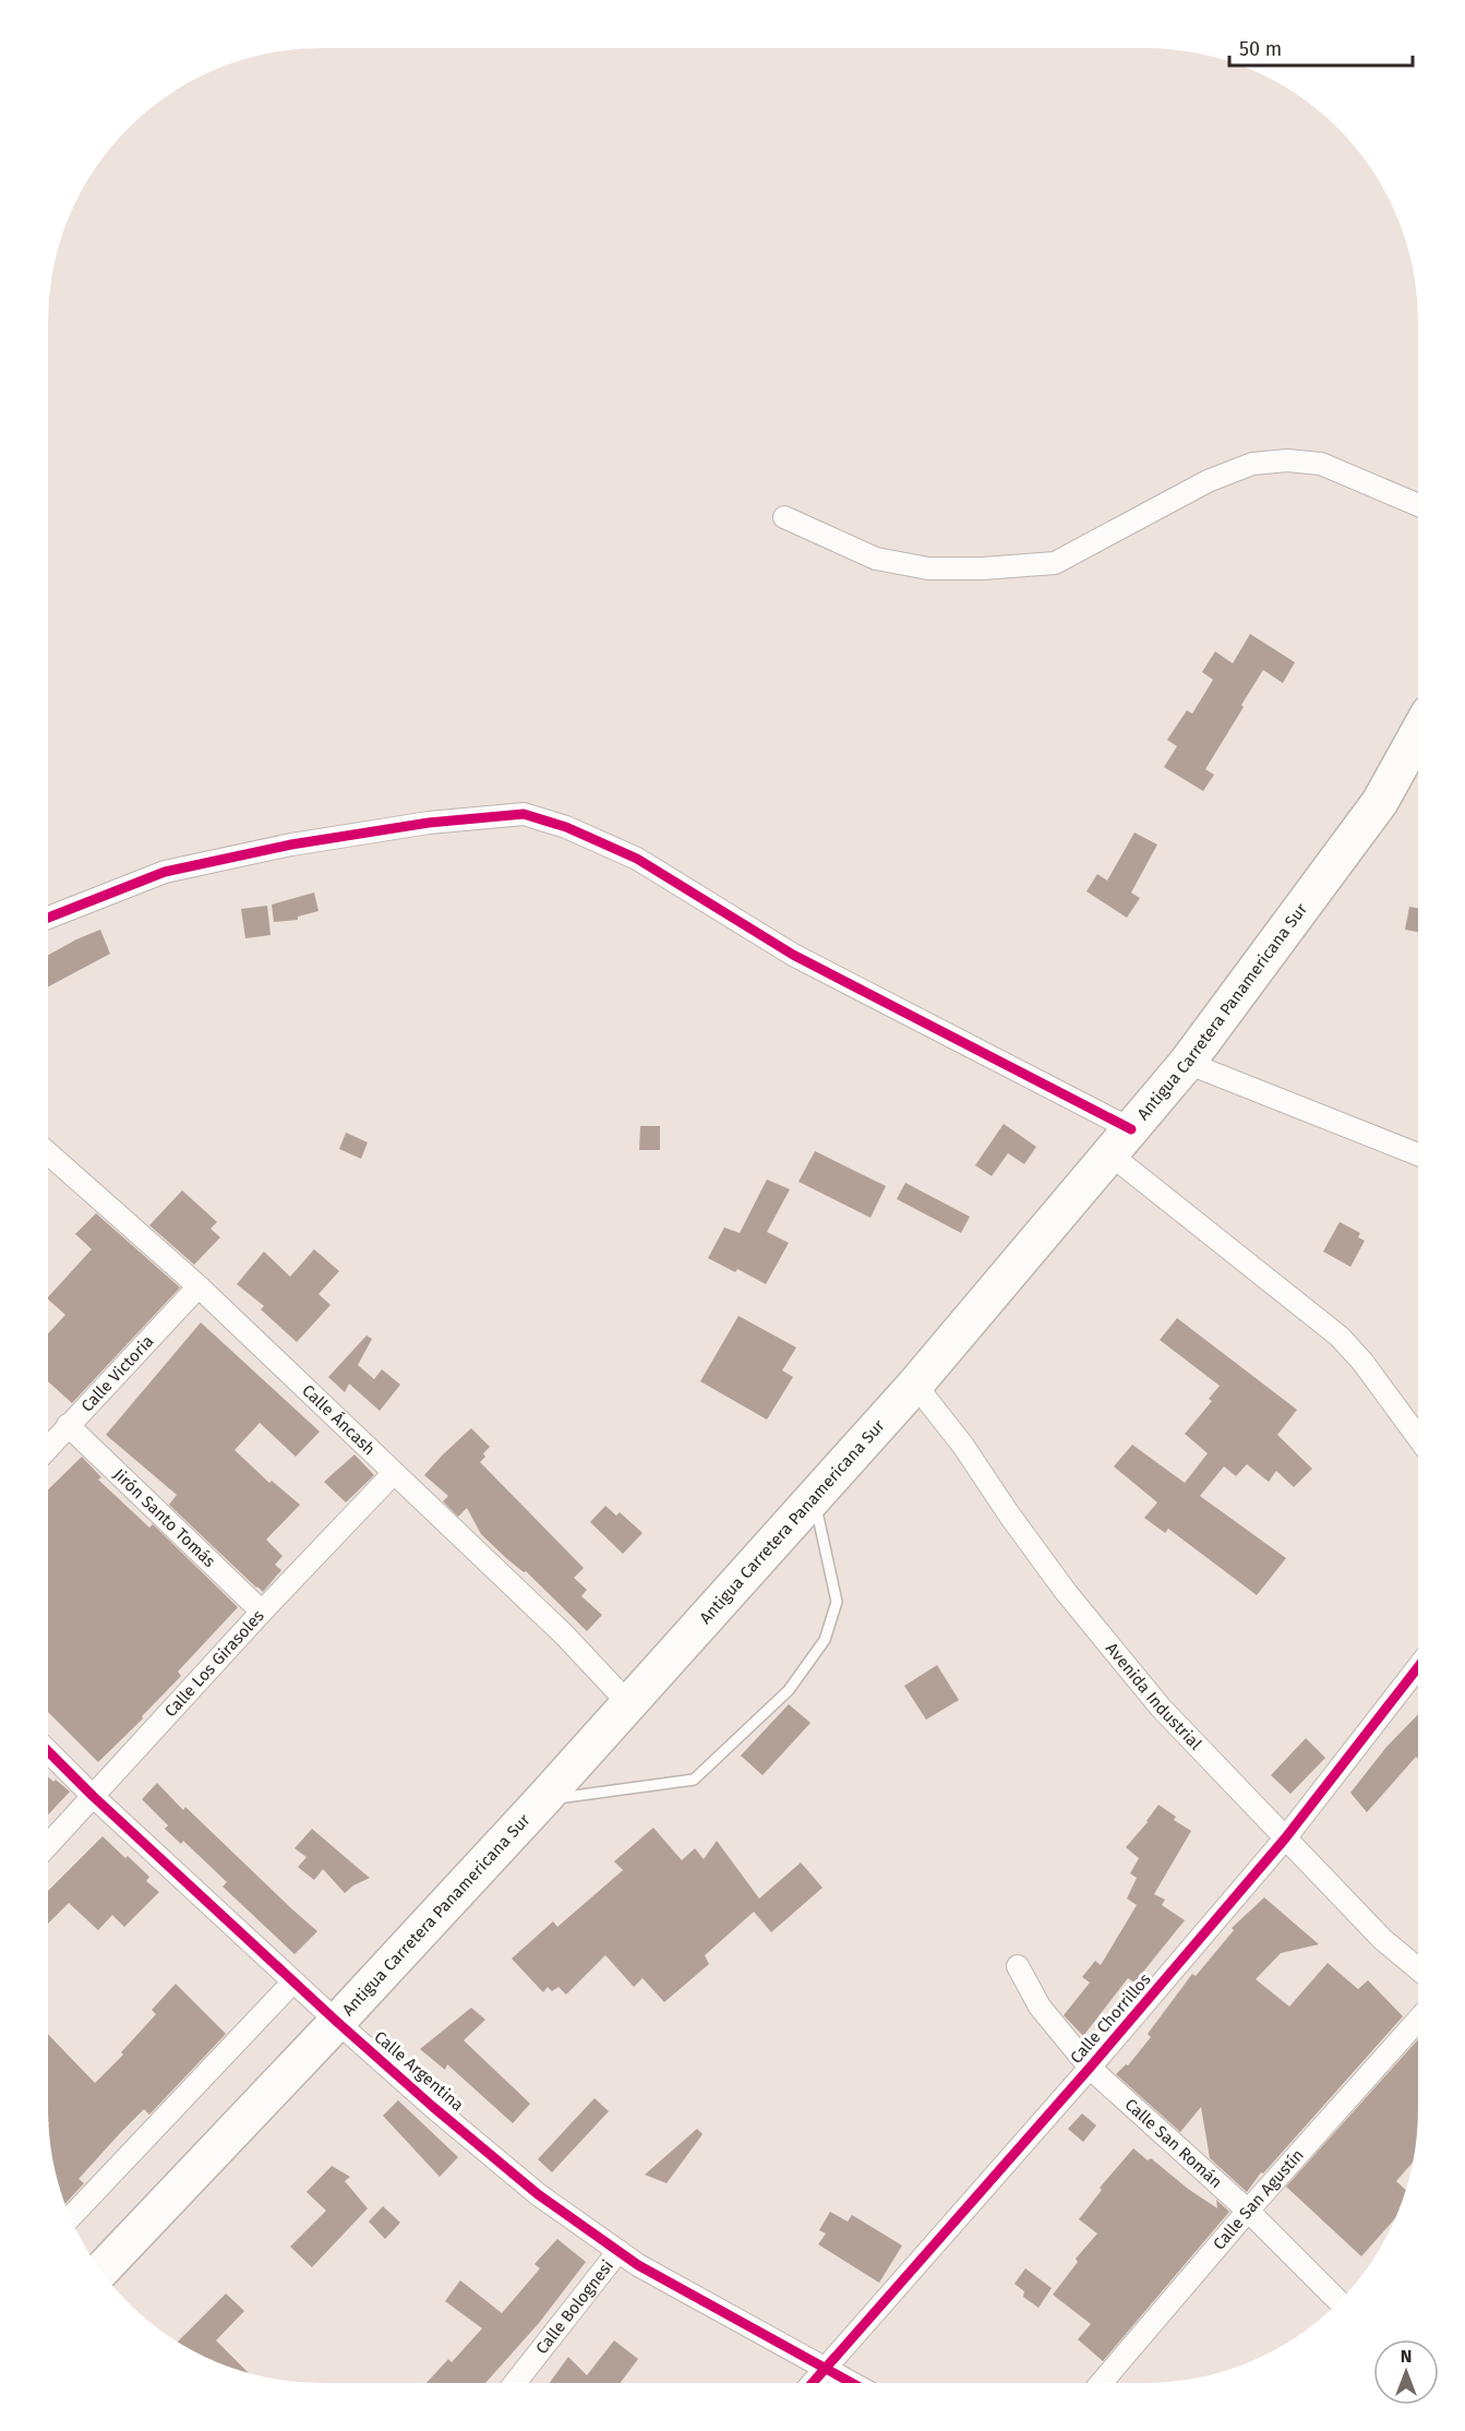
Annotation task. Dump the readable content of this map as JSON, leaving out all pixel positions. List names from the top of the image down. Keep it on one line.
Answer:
{"streets":{"highway":["Antigua Carretera Panamericana Sur"],"street":["Calle Victoria","Calle Áncash","Jirón Santo Tomás","Calle Los Girasoles","Avenida Industrial","Calle Chorrillos","Calle Argentina","Calle San Román","Calle San Agustín","Calle Bolognesi"]},"crossings":[["Antigua Carretera Panamericana Sur","Calle Áncash"],["Antigua Carretera Panamericana Sur","Avenida Industrial"],["Antigua Carretera Panamericana Sur","Calle Argentina"],["Calle Victoria","Calle Áncash"],["Calle Victoria","Jirón Santo Tomás"],["Calle Áncash","Calle Los Girasoles"],["Jirón Santo Tomás","Calle Los Girasoles"],["Calle Los Girasoles","Calle Argentina"],["Avenida Industrial","Calle Chorrillos"],["Calle Chorrillos","Calle Argentina"],["Calle Chorrillos","Calle San Román"],["Calle Argentina","Calle Bolognesi"],["Calle San Román","Calle San Agustín"]],"scale_bar":"50 m","north":"top"}
